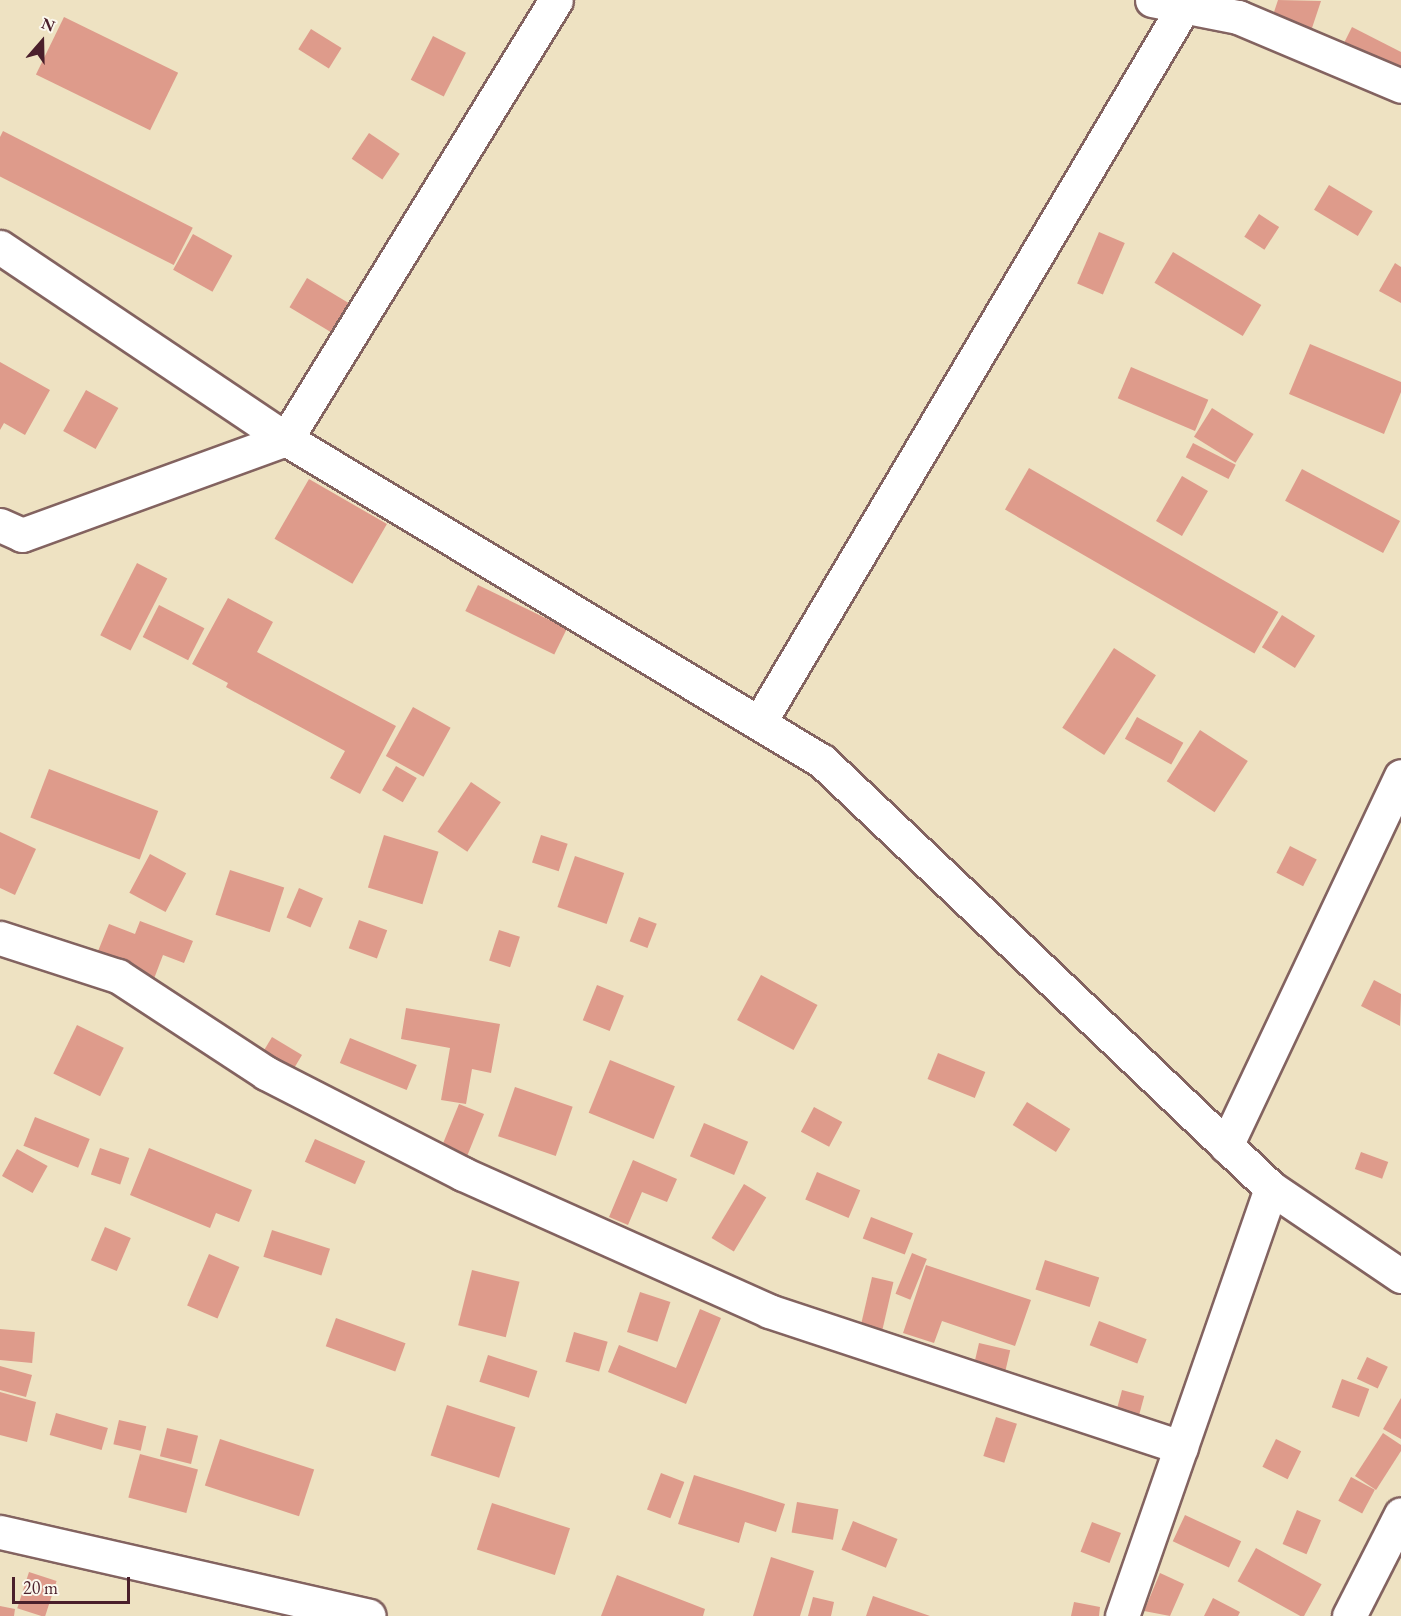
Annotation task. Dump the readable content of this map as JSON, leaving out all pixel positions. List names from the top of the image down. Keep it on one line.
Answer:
{"scale_bar":"20 m","north":"top"}
